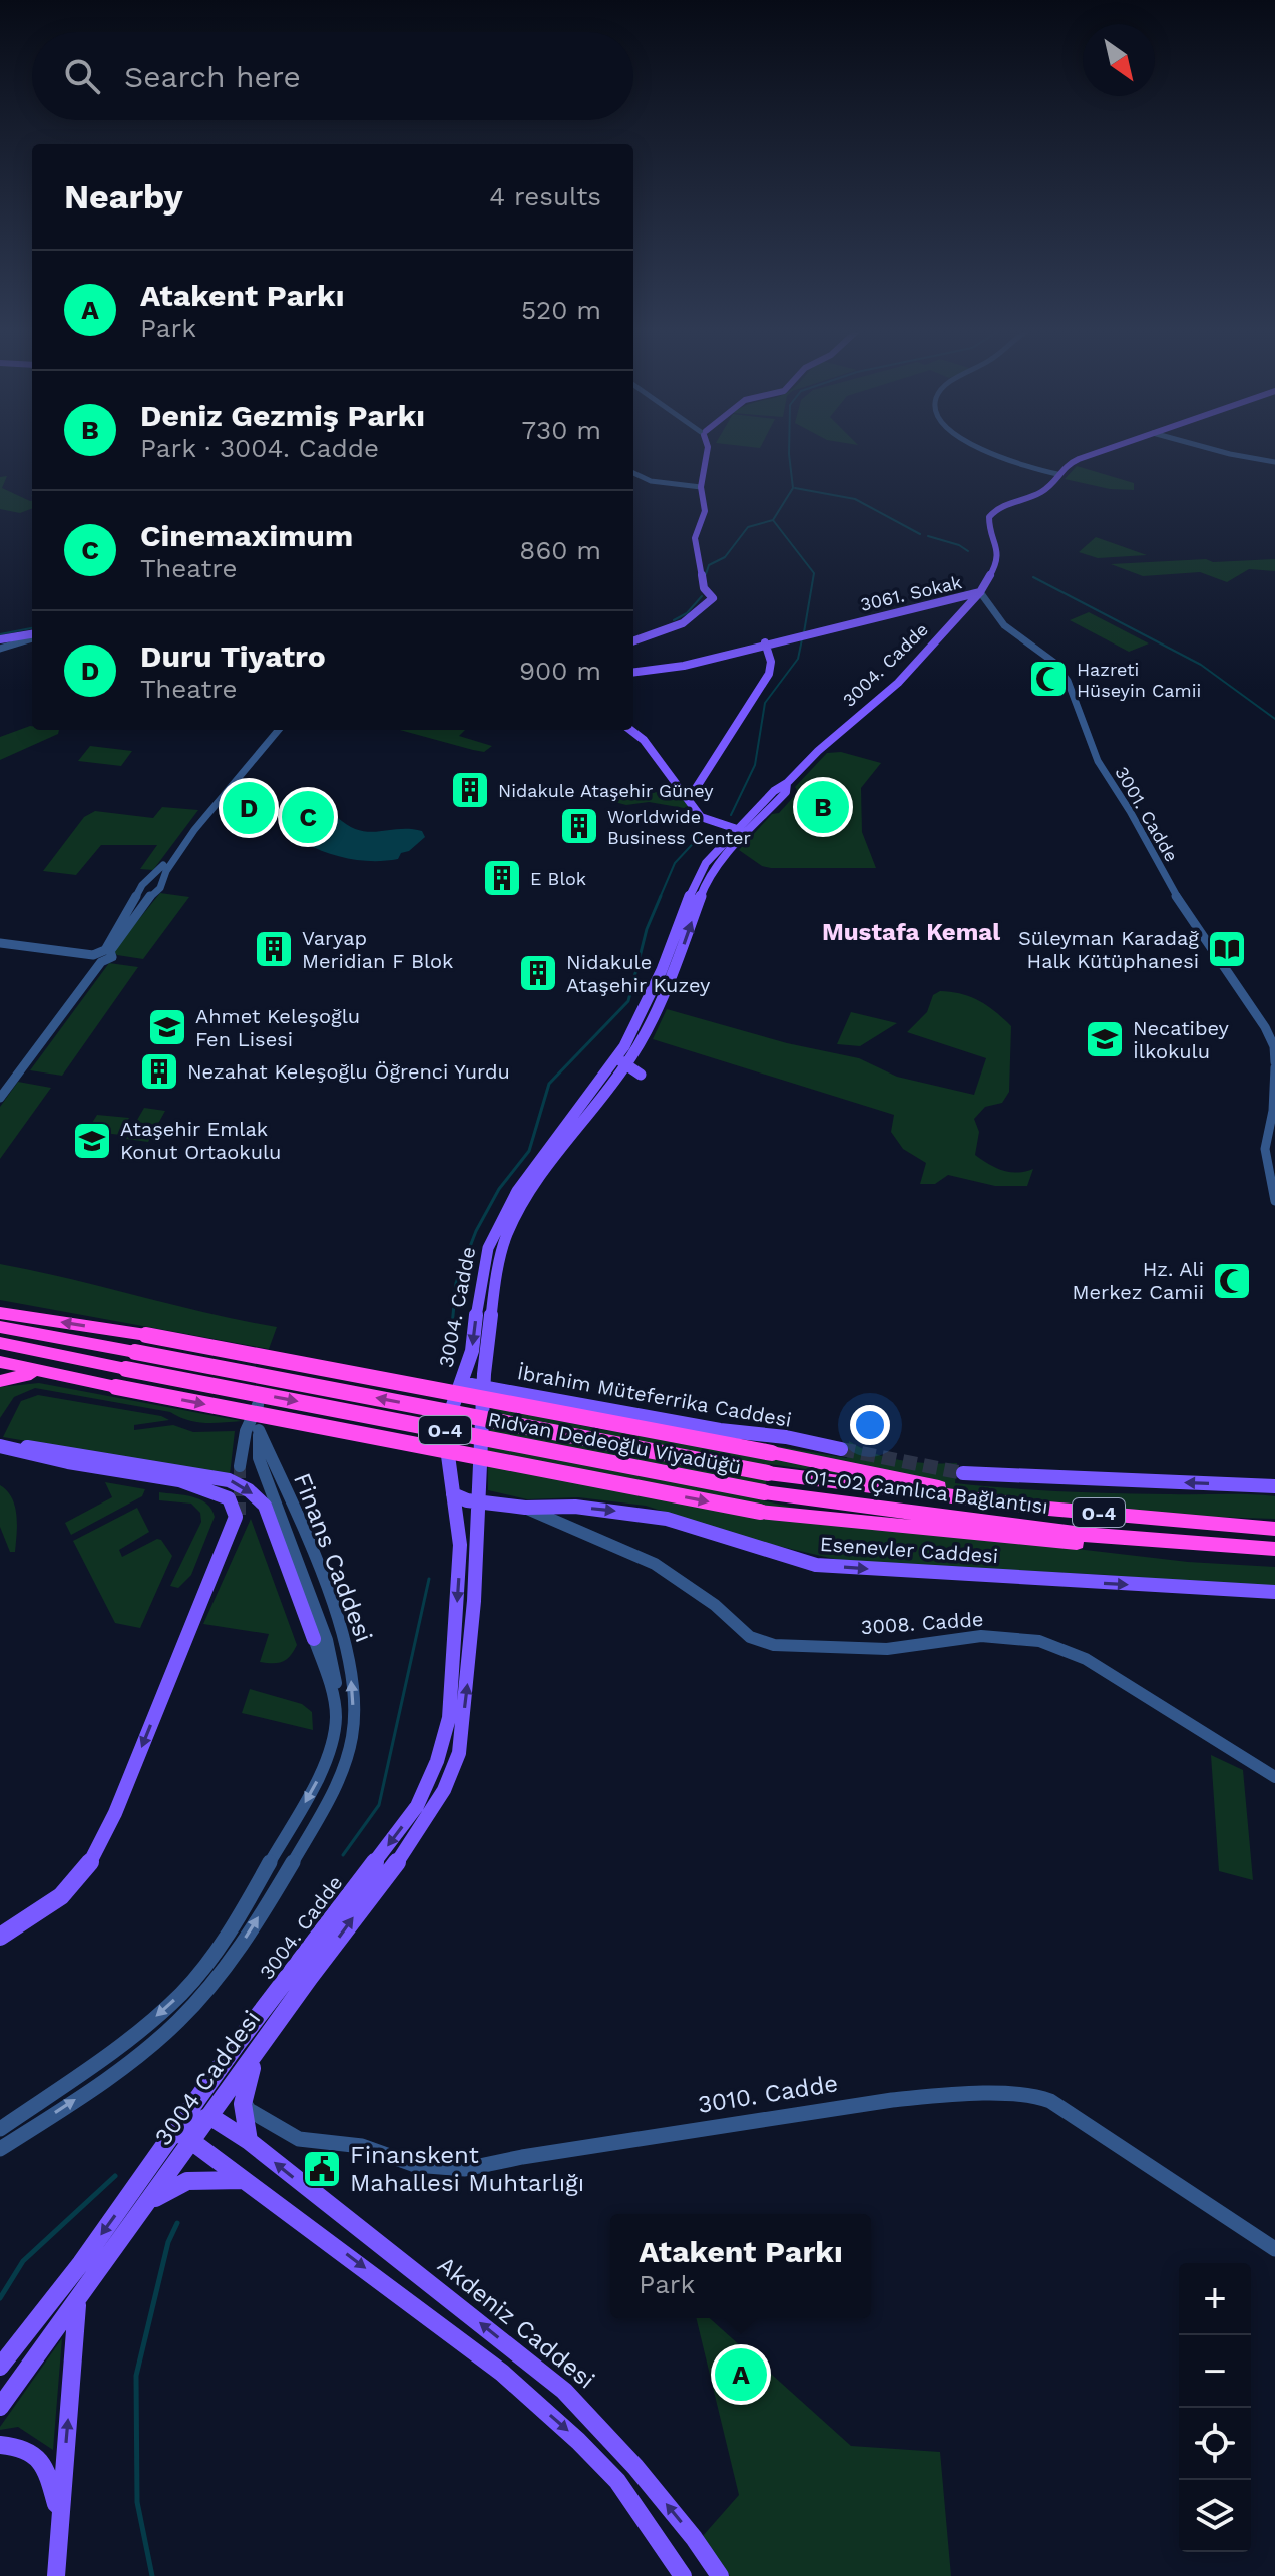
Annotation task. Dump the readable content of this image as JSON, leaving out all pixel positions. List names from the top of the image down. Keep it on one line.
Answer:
{"streets":{"highway":["O-4","Rıdvan Dedeoğlu Viyadüğü","O1-O2 Çamlıca Bağlantısı"],"main road":["3061. Sokak","3004. Cadde","İbrahim Müteferrika Caddesi","Esenevler Caddesi","3004 Caddesi","Akdeniz Caddesi"],"street":["3001. Cadde","Finans Caddesi","3008. Cadde","3010. Cadde"]},"crossings":[["3061. Sokak","3004. Cadde"],["3061. Sokak","3001. Cadde"],["3004. Cadde","3001. Cadde"],["3004. Cadde","İbrahim Müteferrika Caddesi"],["3004. Cadde","Esenevler Caddesi"],["3004. Cadde","3004 Caddesi"],["Rıdvan Dedeoğlu Viyadüğü","O1-O2 Çamlıca Bağlantısı"],["Esenevler Caddesi","3008. Cadde"],["3004 Caddesi","Akdeniz Caddesi"]],"districts":["Mustafa Kemal"],"places":{"mosque":["Hazreti Hüseyin Camii","Hz. Ali Merkez Camii"],"building":["Nidakule Ataşehir Güney","Worldwide Business Center","E Blok","Varyap Meridian F Blok","Nidakule Ataşehir Kuzey","Nezahat Keleşoğlu Öğrenci Yurdu"],"library":["Süleyman Karadağ Halk Kütüphanesi"],"school or university":["Ahmet Keleşoğlu Fen Lisesi","Necatibey İlkokulu","Ataşehir Emlak Konut Ortaokulu"],"public building":["Finanskent Mahallesi Muhtarlığı"]},"north":"bottom right","page":{"search":"Search here","heading":["Nearby","4 results"],"list":[{"mark":"A","name":"Atakent Parkı","note":"Park","value":"520 m"},{"mark":"B","name":"Deniz Gezmiş Parkı","note":"Park · 3004. Cadde","value":"730 m"},{"mark":"C","name":"Cinemaximum","note":"Theatre","value":"860 m"},{"mark":"D","name":"Duru Tiyatro","note":"Theatre","value":"900 m"}],"pins":["B","D","C","A"],"popup":["Atakent Parkı","Park"],"map_buttons":["+","−"]}}
